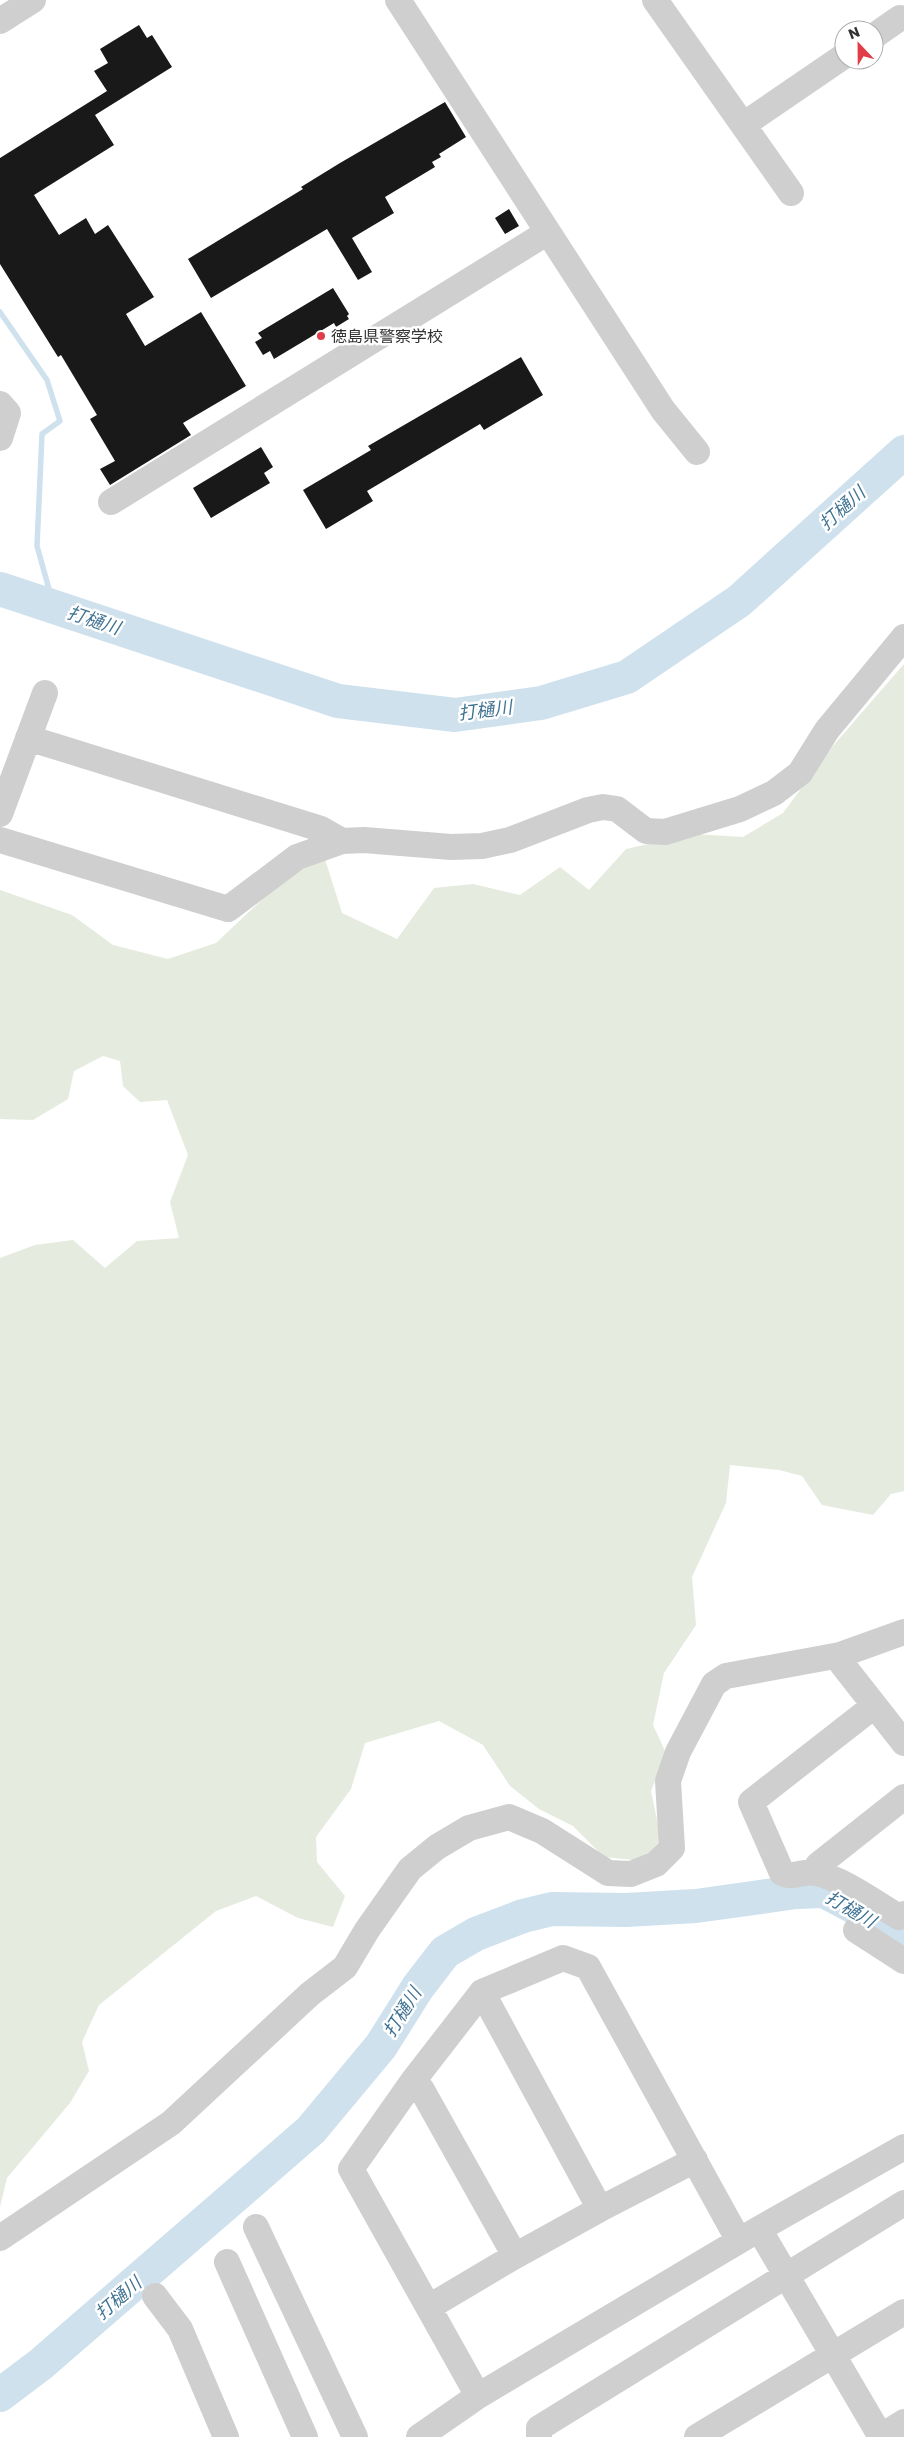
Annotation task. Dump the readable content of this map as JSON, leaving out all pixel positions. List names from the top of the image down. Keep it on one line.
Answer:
{"water":["打樋川"],"places":["徳島県警察学校"],"north":"top"}
